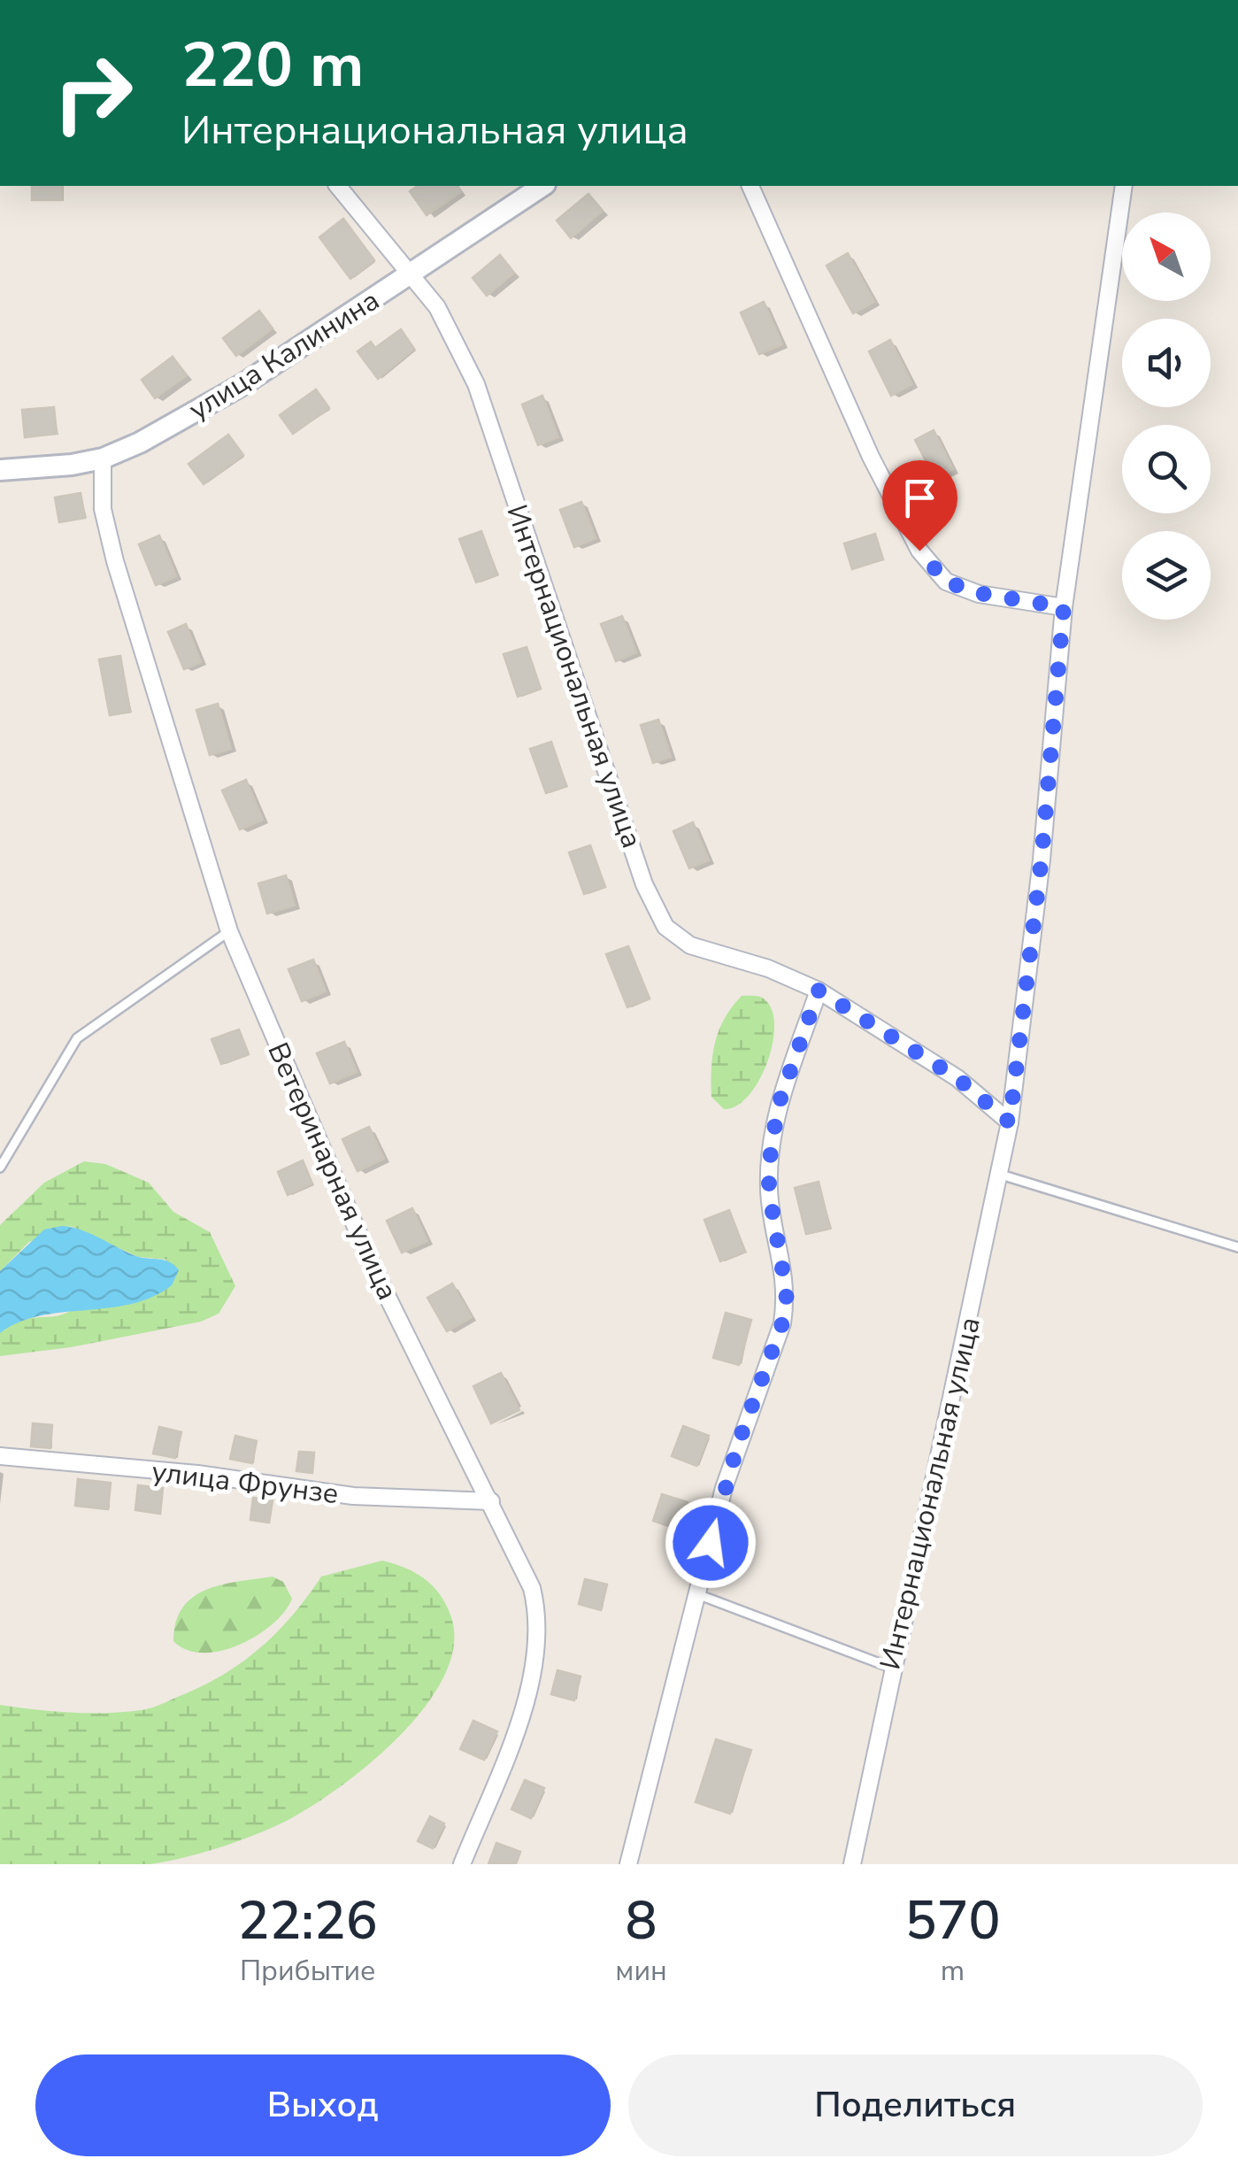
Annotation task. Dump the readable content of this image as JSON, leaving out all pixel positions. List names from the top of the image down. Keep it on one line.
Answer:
{"streets":{"street":["улица Калинина","Интернациональная улица","Ветеринарная улица","улица Фрунзе"]},"crossings":[["улица Калинина","Интернациональная улица"],["улица Калинина","Ветеринарная улица"],["Ветеринарная улица","улица Фрунзе"]],"north":"top left","page":{"turn":["220 m","Интернациональная улица"],"eta":["22:26","Прибытие","8","мин","570","m"],"buttons":["Выход","Поделиться"]}}
